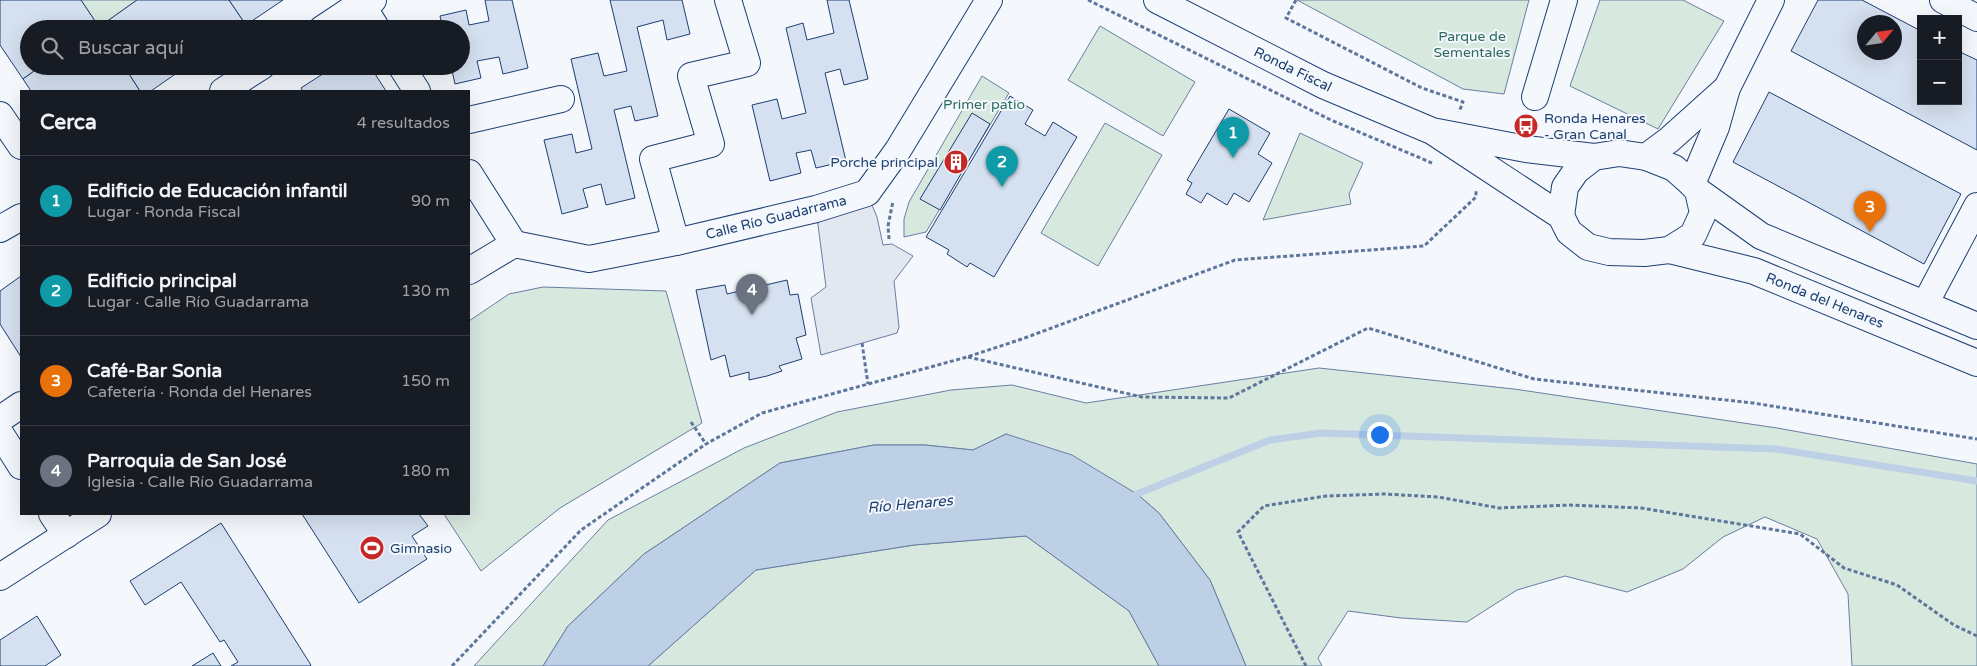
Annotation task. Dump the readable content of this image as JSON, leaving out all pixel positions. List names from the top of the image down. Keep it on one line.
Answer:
{"streets":{"street":["Ronda Fiscal","Calle Río Guadarrama","Ronda del Henares"]},"crossings":[["Ronda Fiscal","Ronda del Henares"]],"water":["Río Henares"],"parks":["Parque de Sementales","Primer patio"],"places":{"bus stop":["Ronda Henares - Gran Canal"],"building":["Porche principal"],"sports":["Gimnasio"]},"north":"top right","page":{"map_buttons":["+","−"],"search":"Buscar aquí","heading":["Cerca","4 resultados"],"pins":["1","2","3","4"],"list":[{"mark":"1","name":"Edificio de Educación infantil","note":"Lugar · Ronda Fiscal","value":"90 m"},{"mark":"2","name":"Edificio principal","note":"Lugar · Calle Río Guadarrama","value":"130 m"},{"mark":"3","name":"Café-Bar Sonia","note":"Cafetería · Ronda del Henares","value":"150 m"},{"mark":"4","name":"Parroquia de San José","note":"Iglesia · Calle Río Guadarrama","value":"180 m"}]}}
